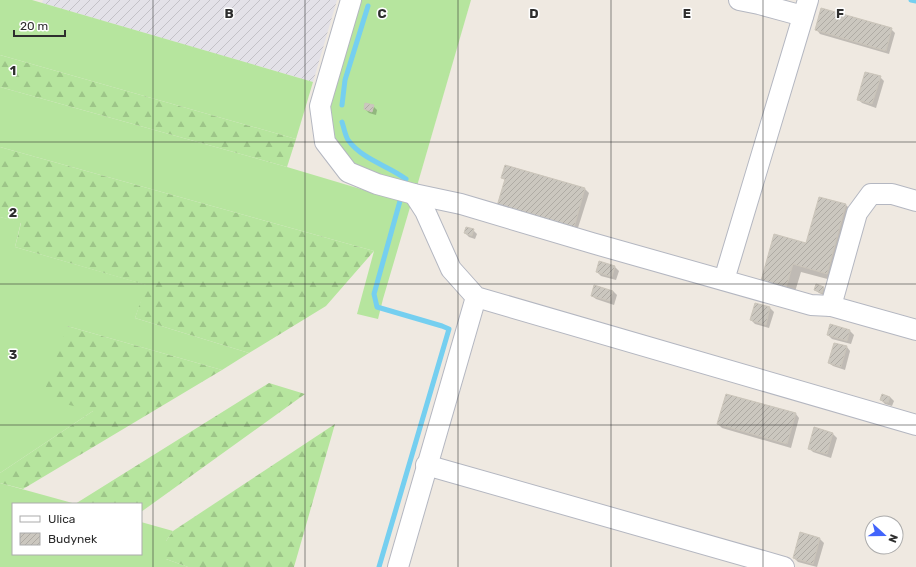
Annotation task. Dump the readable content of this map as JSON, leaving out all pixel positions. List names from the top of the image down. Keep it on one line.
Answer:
{"legend":["Ulica","Budynek"],"scale_bar":"20 m","north":"right","grid":{"columns":["B","C","D","E","F"],"rows":["1","2","3"]}}
